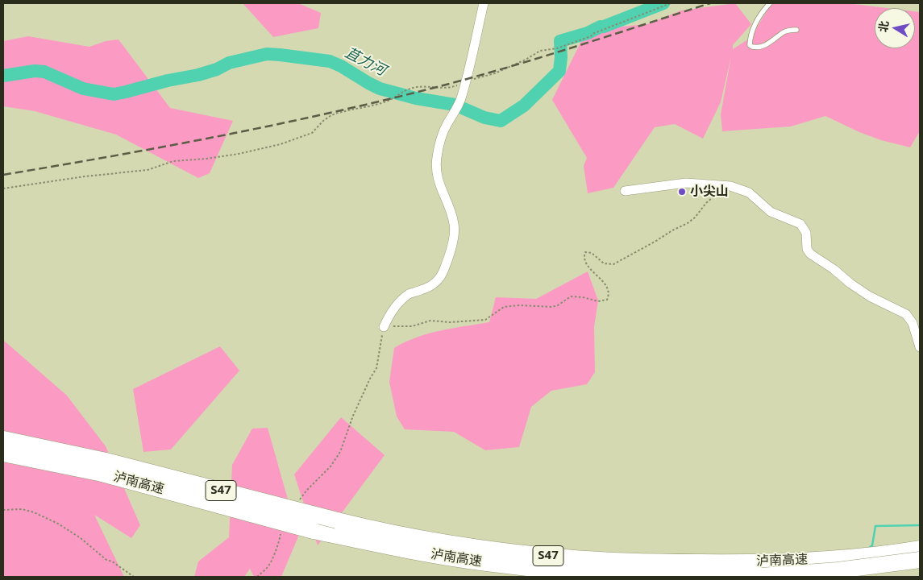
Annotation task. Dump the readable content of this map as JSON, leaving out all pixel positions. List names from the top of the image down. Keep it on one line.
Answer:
{"streets":{"highway":["泸南高速","S47"]},"water":["苴力河"],"places":["小尖山"],"north":"left"}
